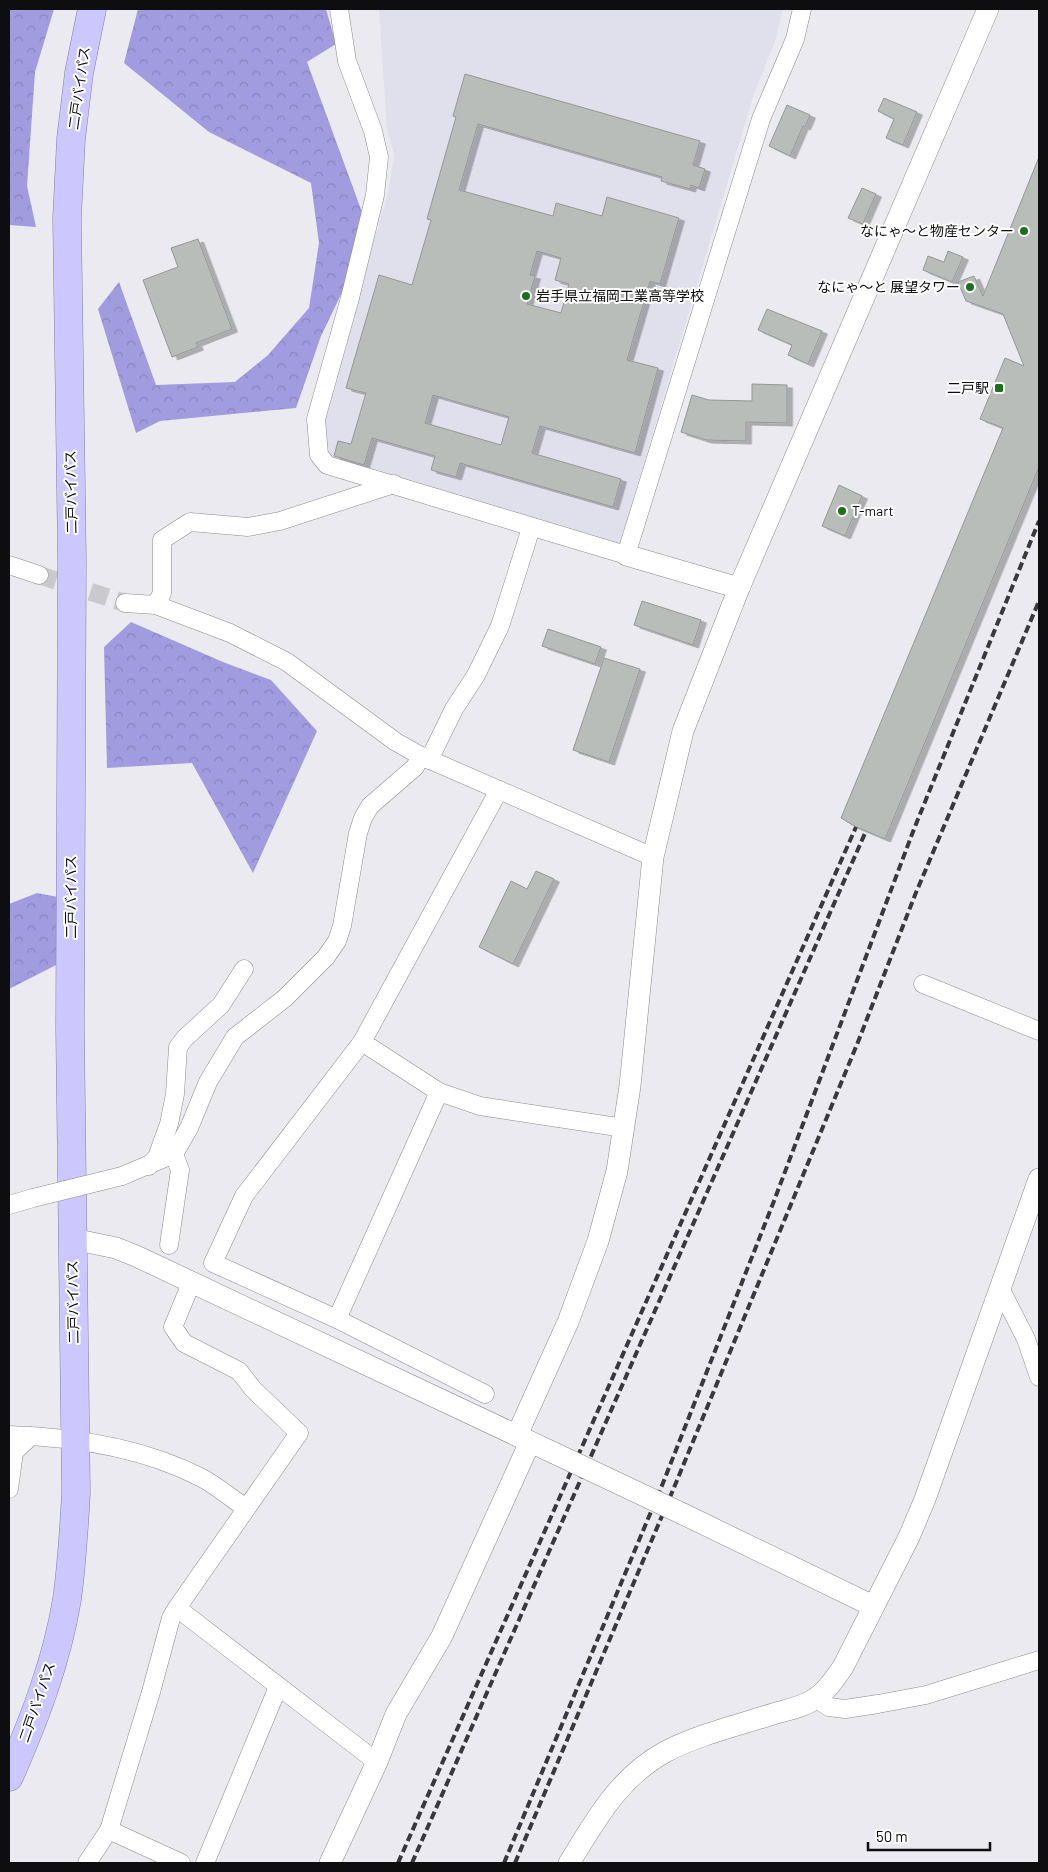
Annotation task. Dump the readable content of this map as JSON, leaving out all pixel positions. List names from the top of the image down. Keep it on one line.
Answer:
{"streets":{"highway":["二戸バイパス"]},"places":{"other":["なにゃ～と物産センター","なにゃ～と 展望タワー","岩手県立福岡工業高等学校","T-mart"],"transit":["二戸駅"]},"scale_bar":"50 m"}
